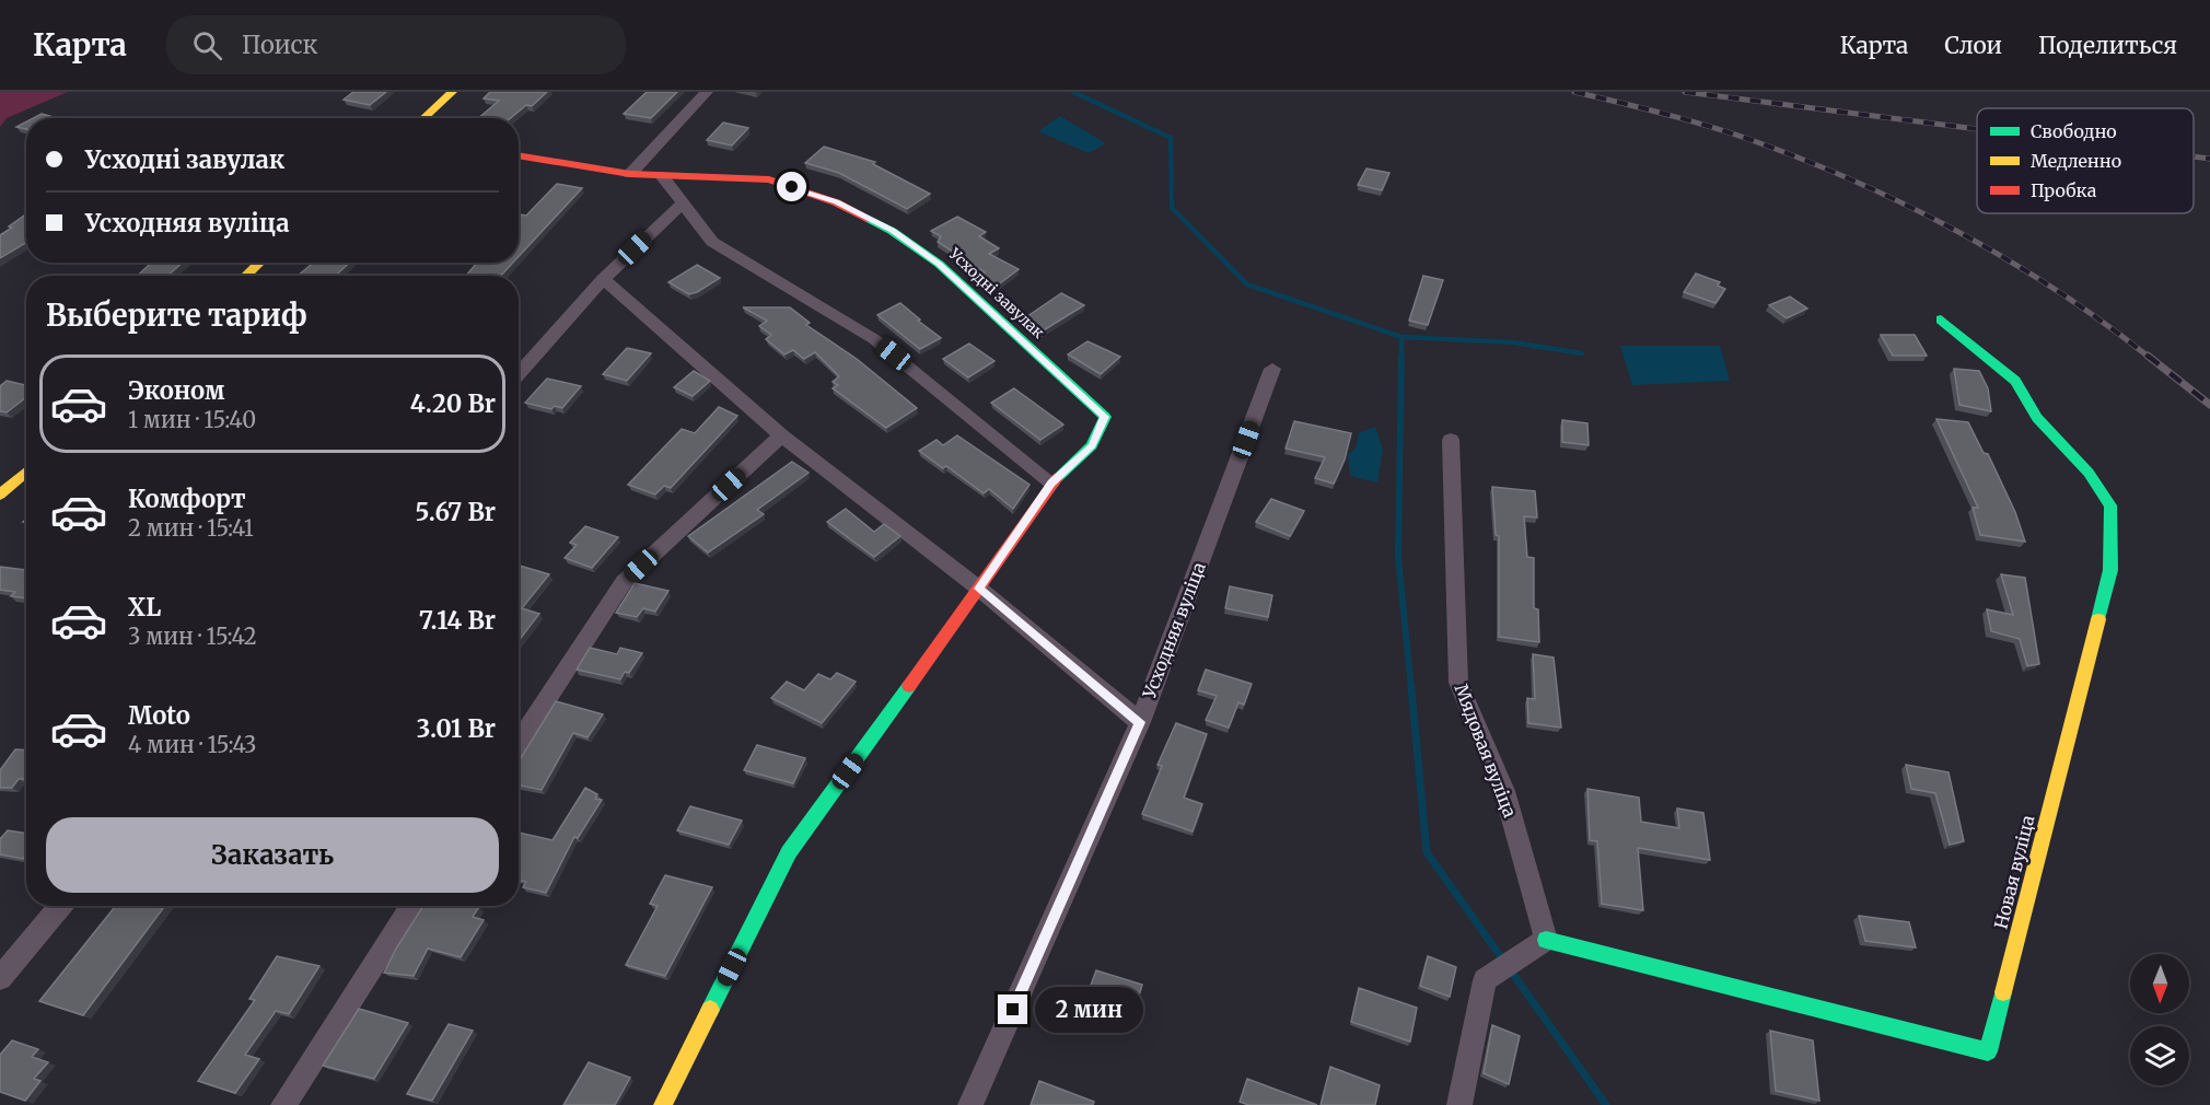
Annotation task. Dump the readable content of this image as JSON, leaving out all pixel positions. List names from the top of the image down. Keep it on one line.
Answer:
{"streets":{"street":["Усходні завулак","Усходняя вуліца","Мядовая вуліца","Новая вуліца"]},"crossings":[["Мядовая вуліца","Новая вуліца"]],"legend":["Свободно","Медленно","Пробка"],"north":"bottom","page":{"header":"Карта","search":"Поиск","nav":["Карта","Слои","Поделиться"],"banner":["Усходні завулак","Усходняя вуліца"],"heading":"Выберите тариф","list":[{"name":"Эконом","note":"1 мин · 15:40","value":"4.20 Br"},{"name":"Комфорт","note":"2 мин · 15:41","value":"5.67 Br"},{"name":"XL","note":"3 мин · 15:42","value":"7.14 Br"},{"name":"Moto","note":"4 мин · 15:43","value":"3.01 Br"}],"buttons":"Заказать","bubble":"2 мин"}}
